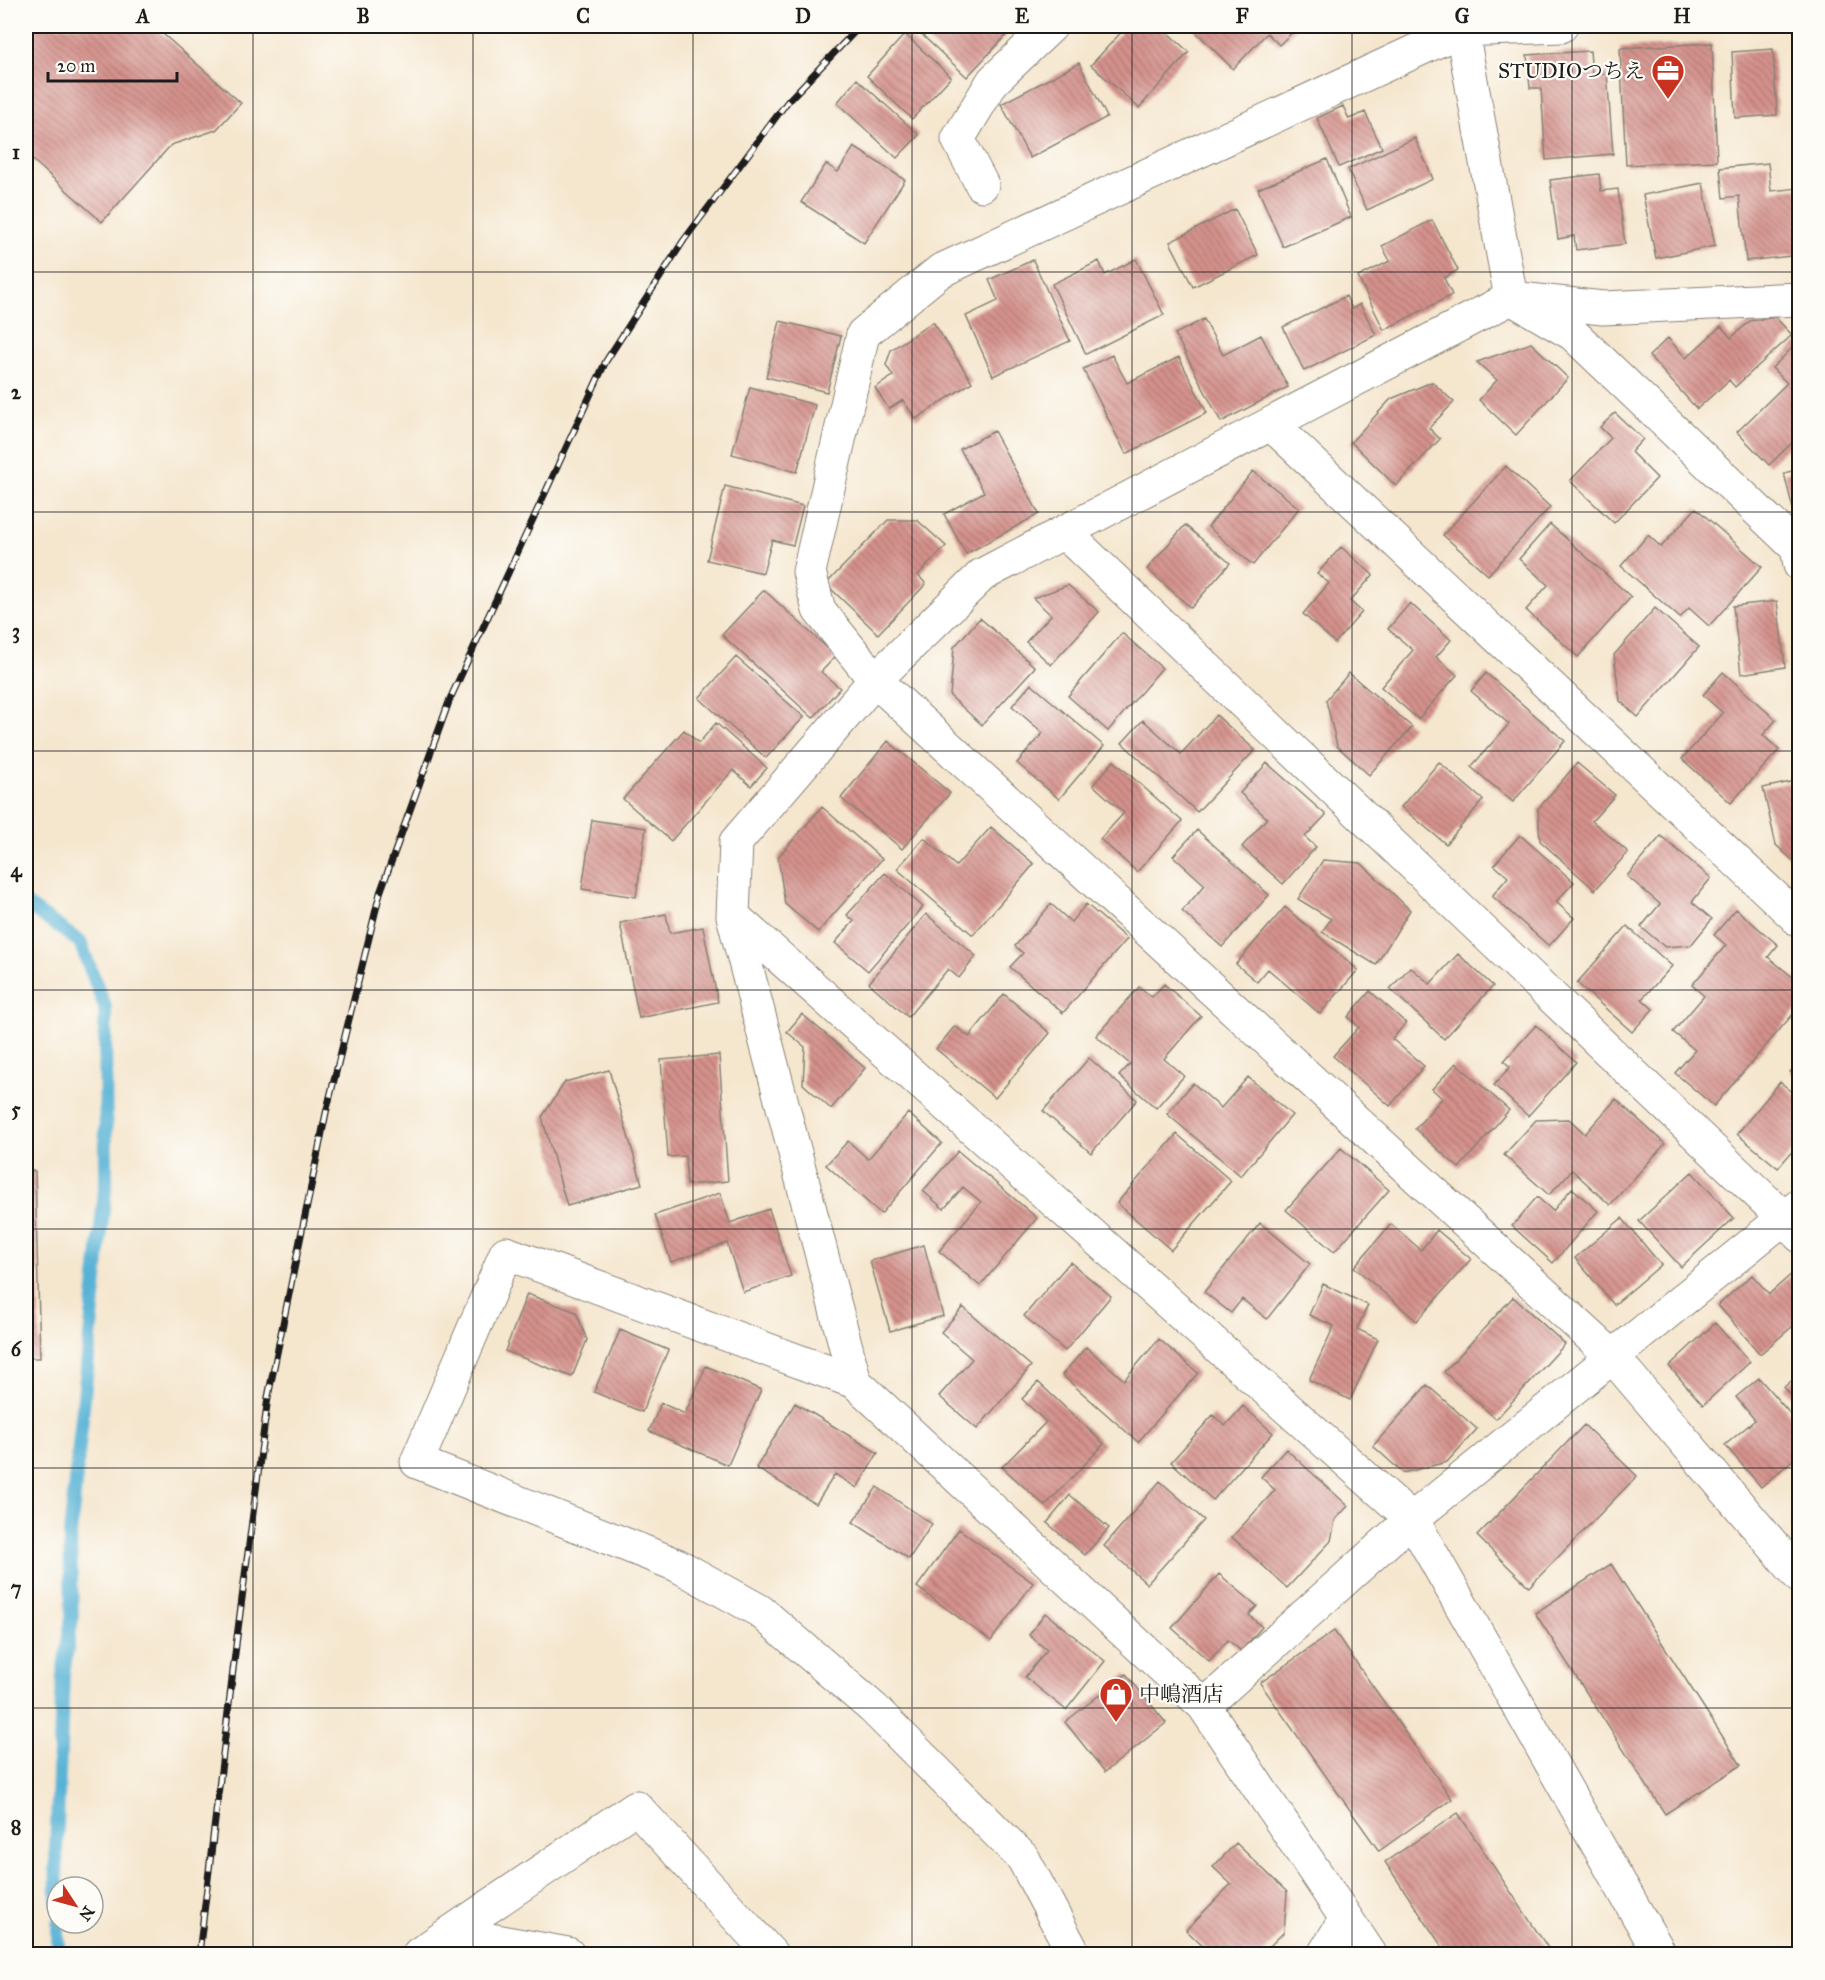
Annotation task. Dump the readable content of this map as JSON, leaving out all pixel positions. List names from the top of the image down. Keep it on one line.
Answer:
{"places":{"office":["STUDIOつちえ"],"shop":["中嶋酒店"]},"scale_bar":"20 m","north":"bottom right","grid":{"columns":["A","B","C","D","E","F","G","H"],"rows":["1","2","3","4","5","6","7","8"]}}
